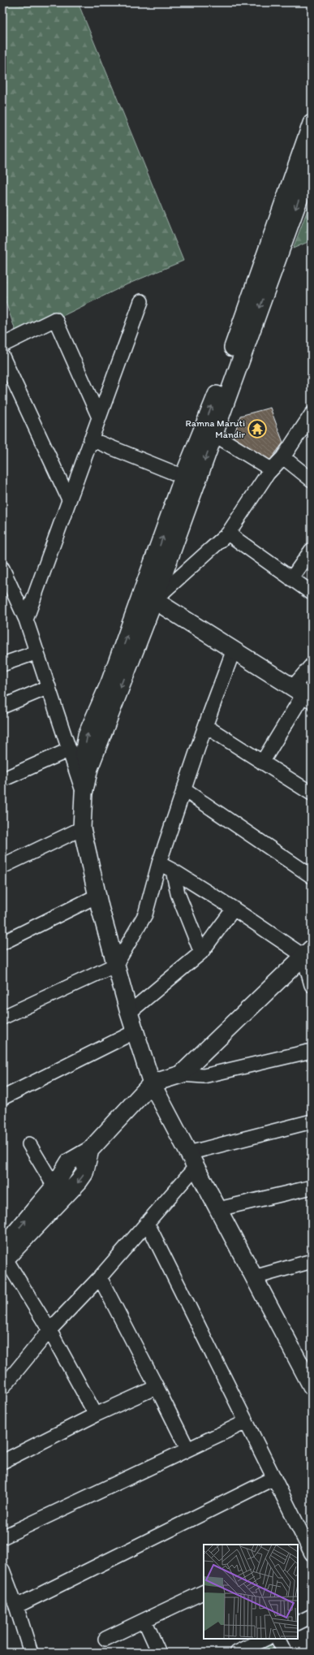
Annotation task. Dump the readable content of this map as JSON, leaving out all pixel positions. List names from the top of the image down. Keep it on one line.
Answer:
{"places":{"temple":["Ramna Maruti Mandir"]}}
